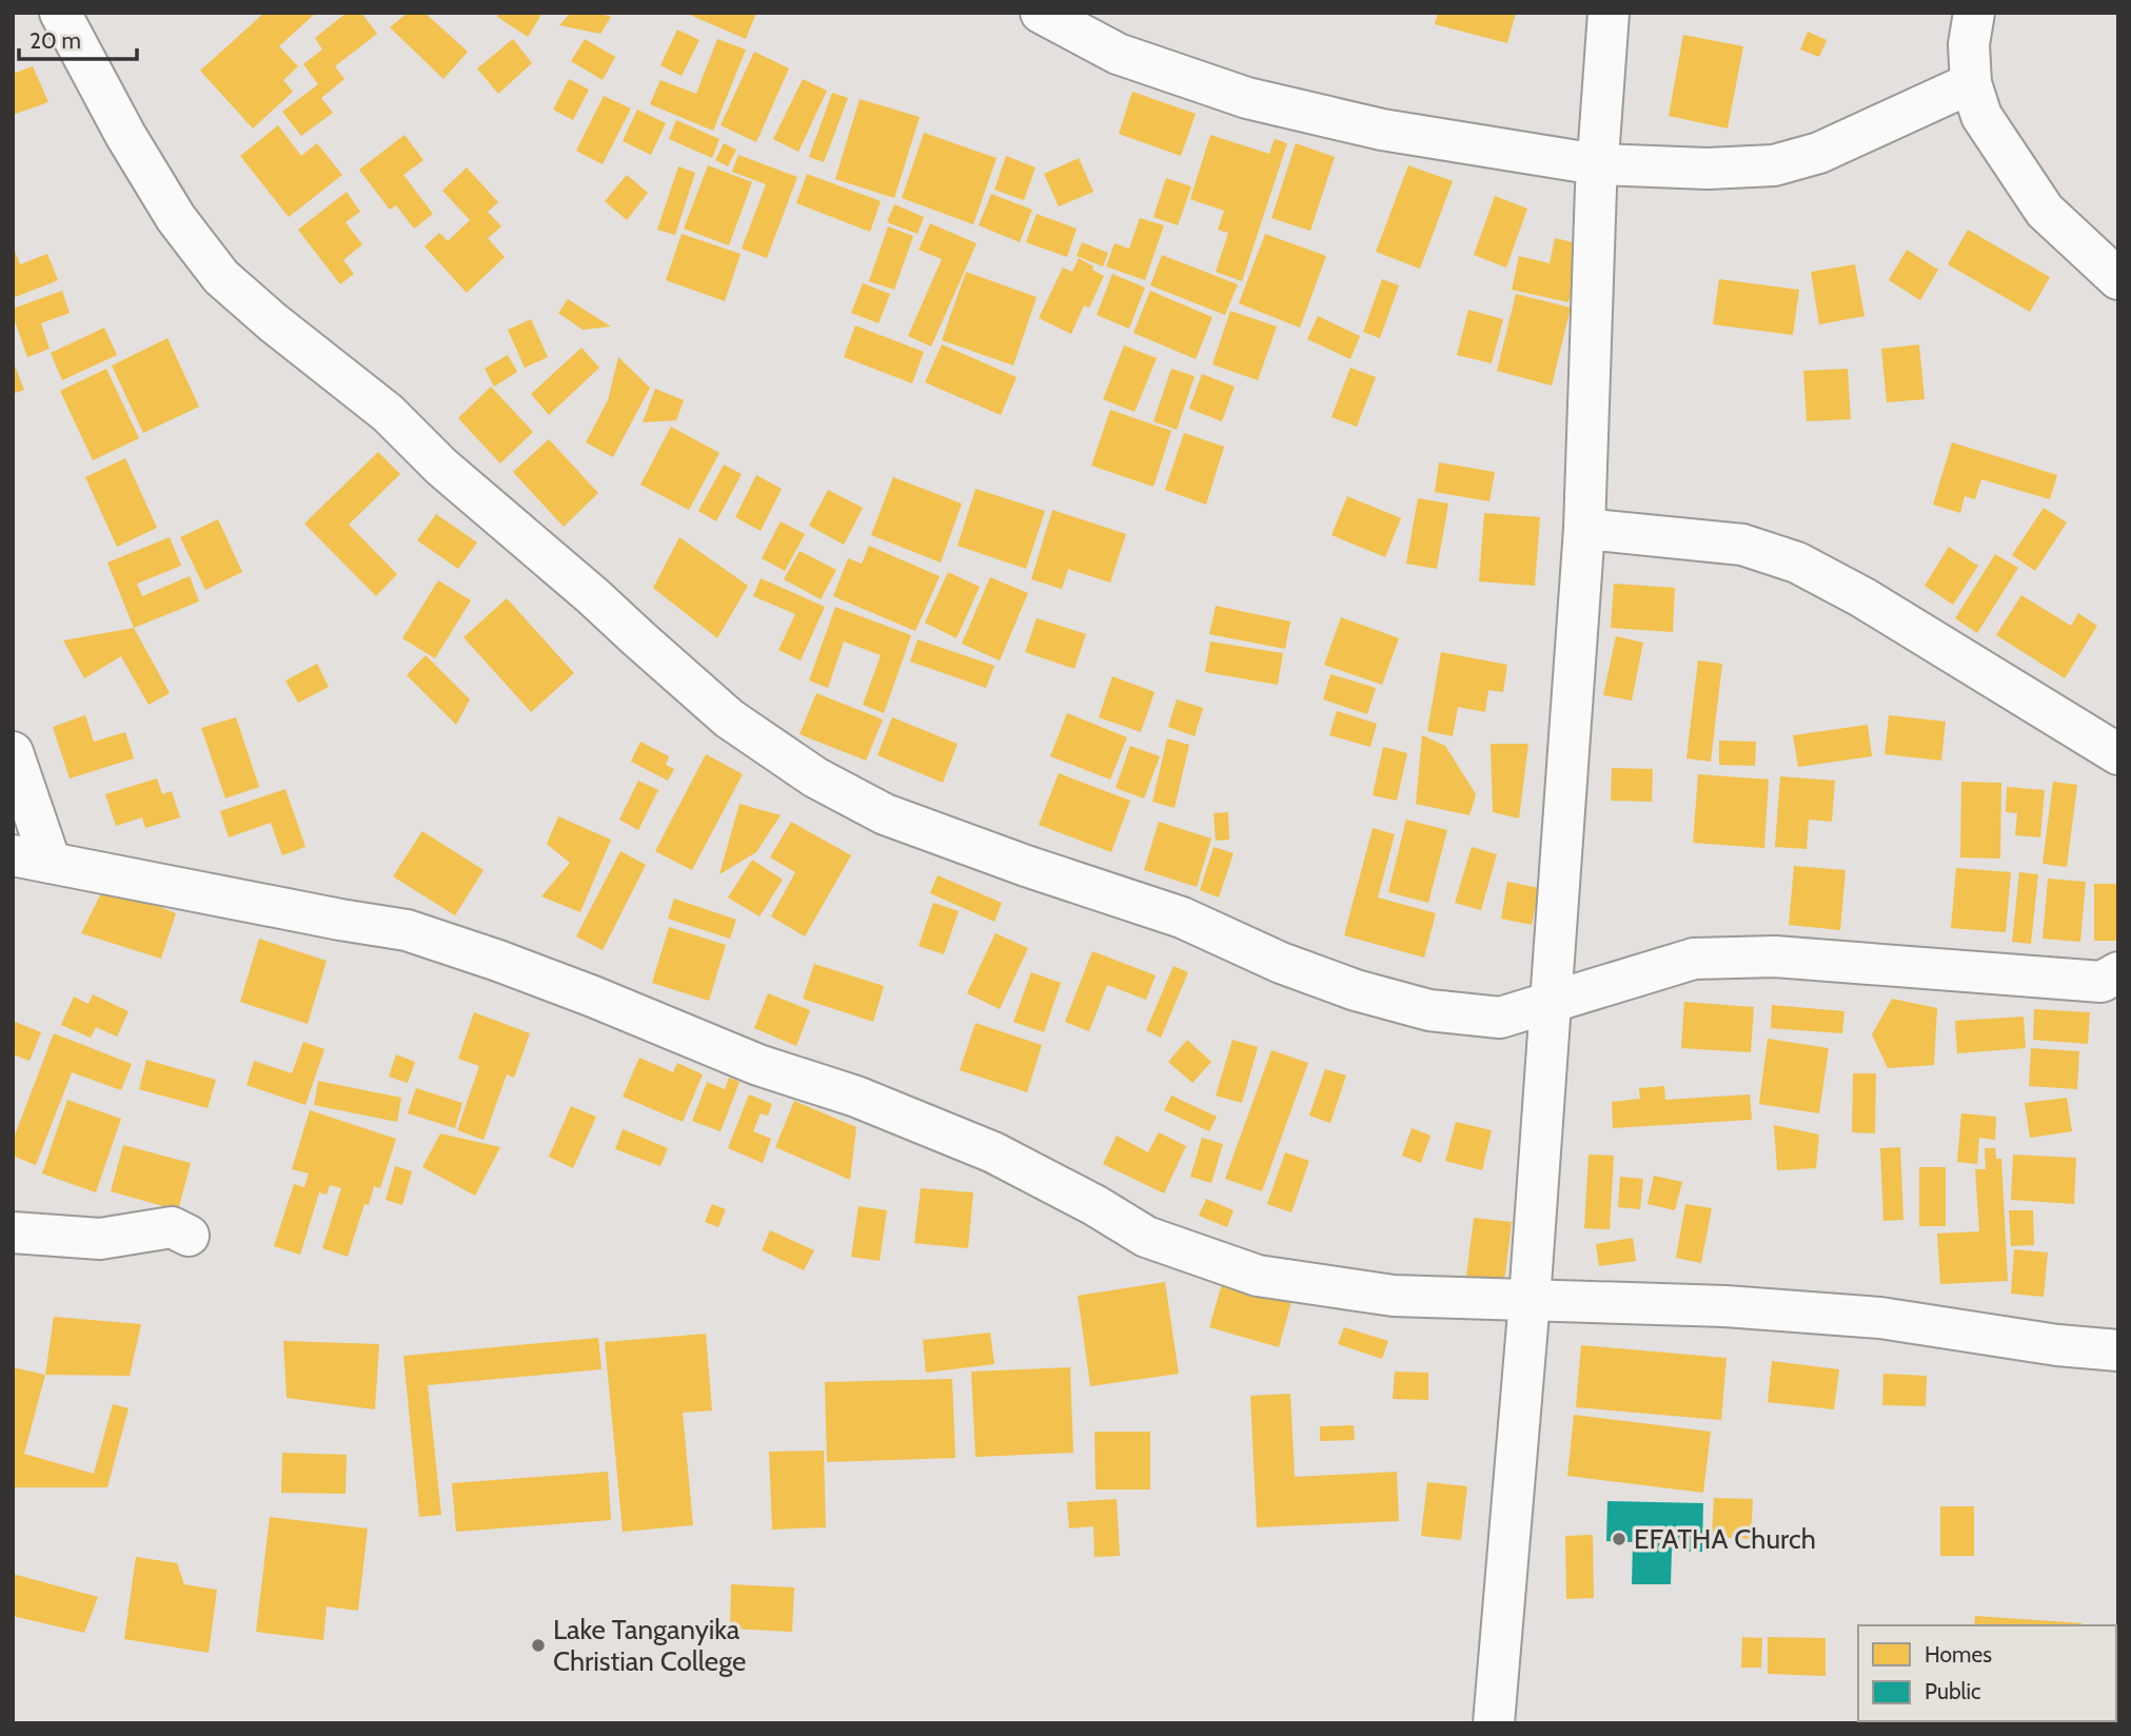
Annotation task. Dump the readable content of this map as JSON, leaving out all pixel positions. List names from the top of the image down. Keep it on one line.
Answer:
{"places":["EFATHA Church","Lake Tanganyika Christian College"],"legend":["Homes","Public"],"scale_bar":"20 m"}
